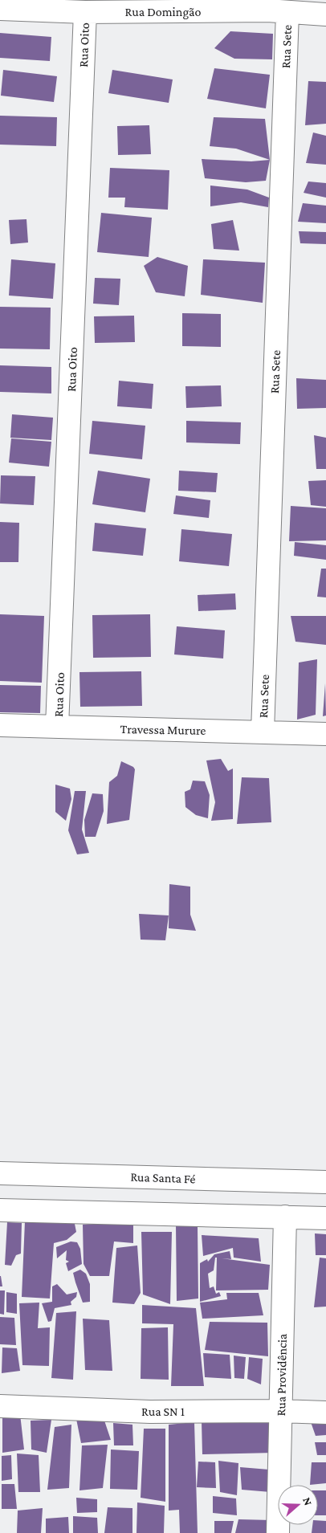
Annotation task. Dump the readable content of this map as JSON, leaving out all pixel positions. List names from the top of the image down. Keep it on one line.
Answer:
{"streets":{"street":["Rua Domingão","Rua Oito","Rua Sete","Travessa Murure","Rua Santa Fé","Rua Providência","Rua SN 1"]},"crossings":[["Rua Domingão","Rua Oito"],["Rua Domingão","Rua Sete"],["Rua Oito","Travessa Murure"],["Rua Sete","Travessa Murure"],["Rua Providência","Rua SN 1"]],"north":"right"}
